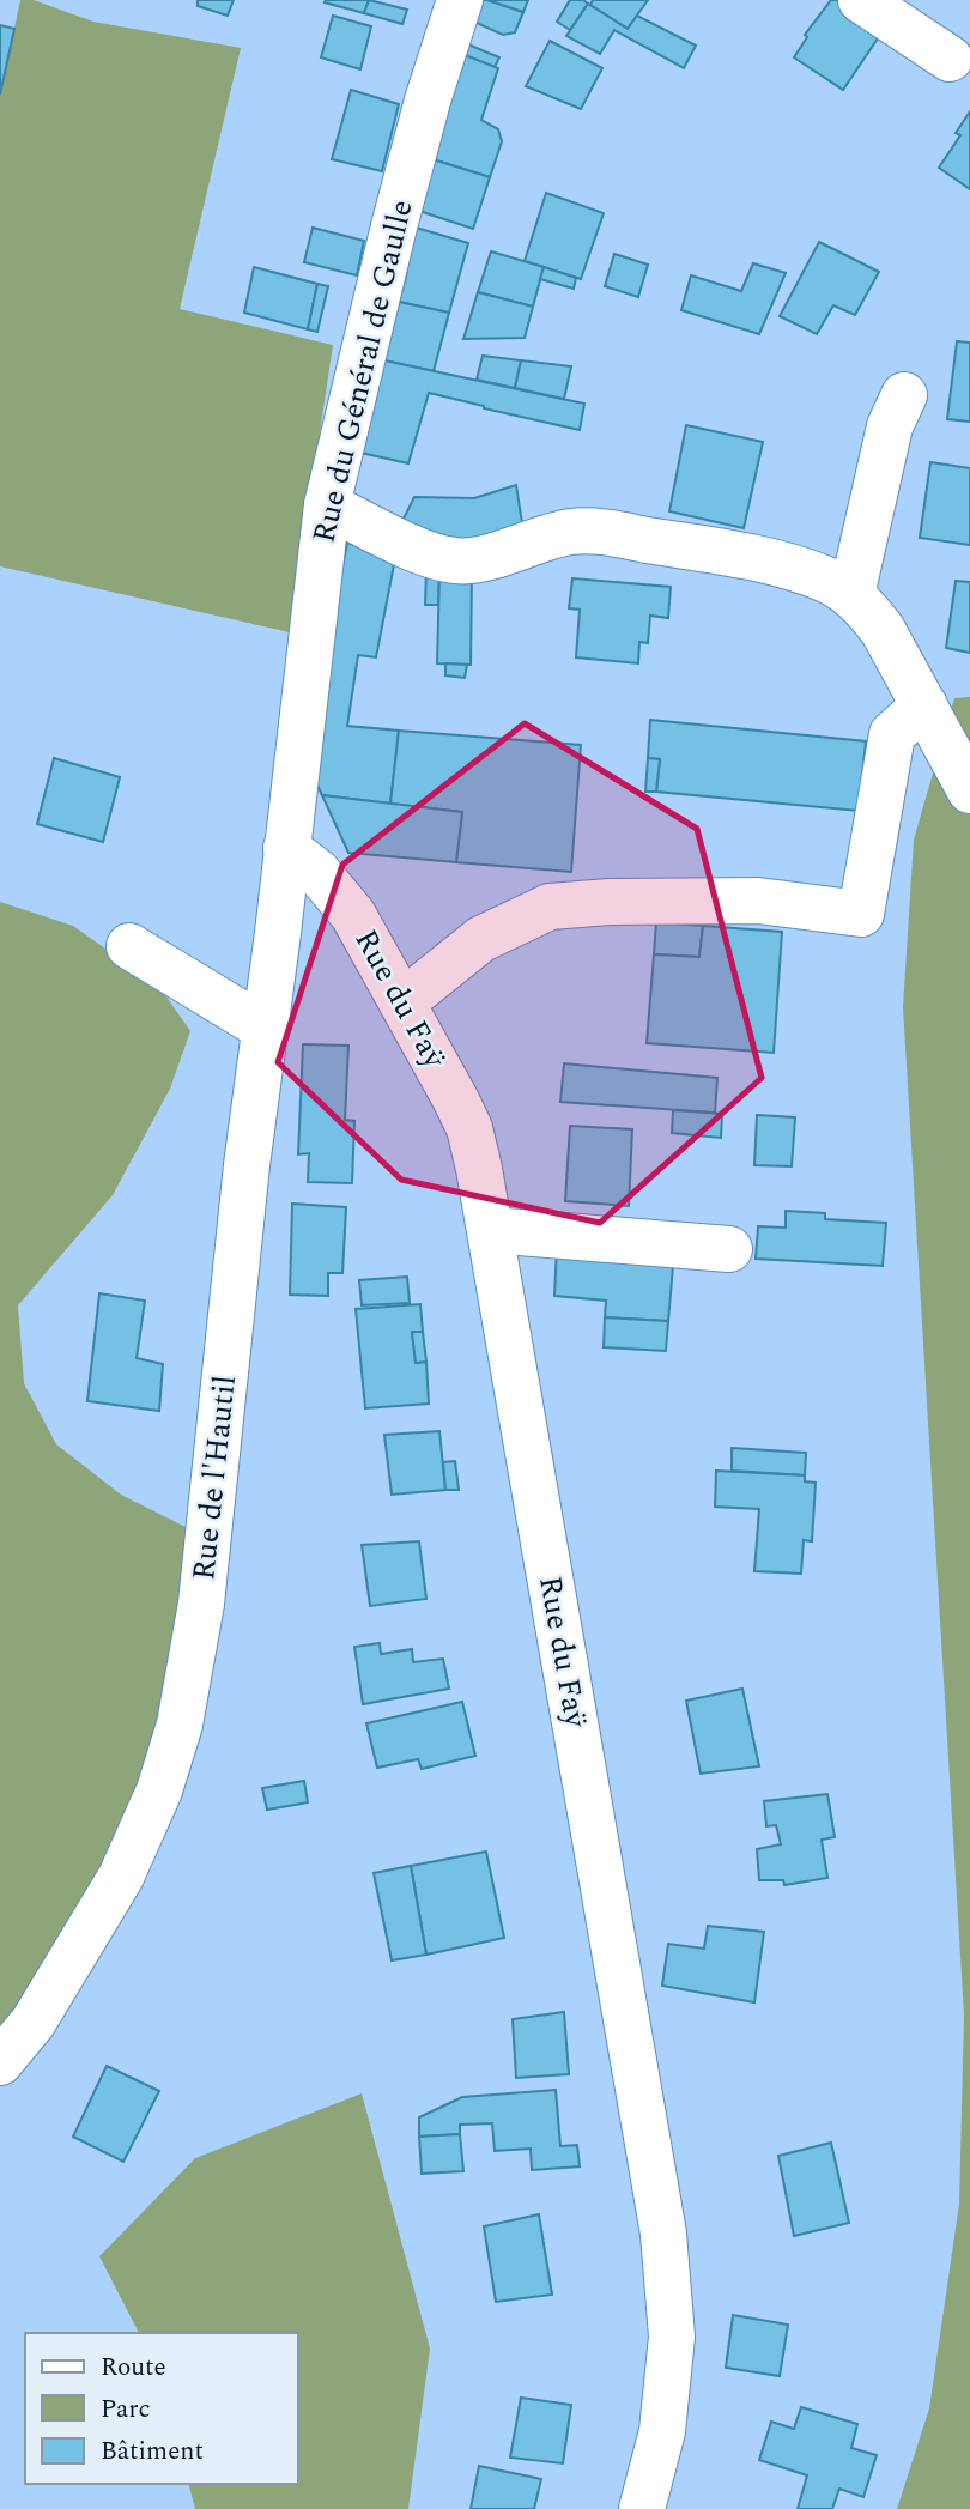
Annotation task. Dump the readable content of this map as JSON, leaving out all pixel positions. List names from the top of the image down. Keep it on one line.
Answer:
{"streets":{"street":["Rue du Général de Gaulle","Rue du Faÿ","Rue de l'Hautil"]},"crossings":[["Rue du Général de Gaulle","Rue du Faÿ"],["Rue du Général de Gaulle","Rue de l'Hautil"],["Rue du Faÿ","Rue de l'Hautil"]],"legend":["Route","Parc","Bâtiment"]}
